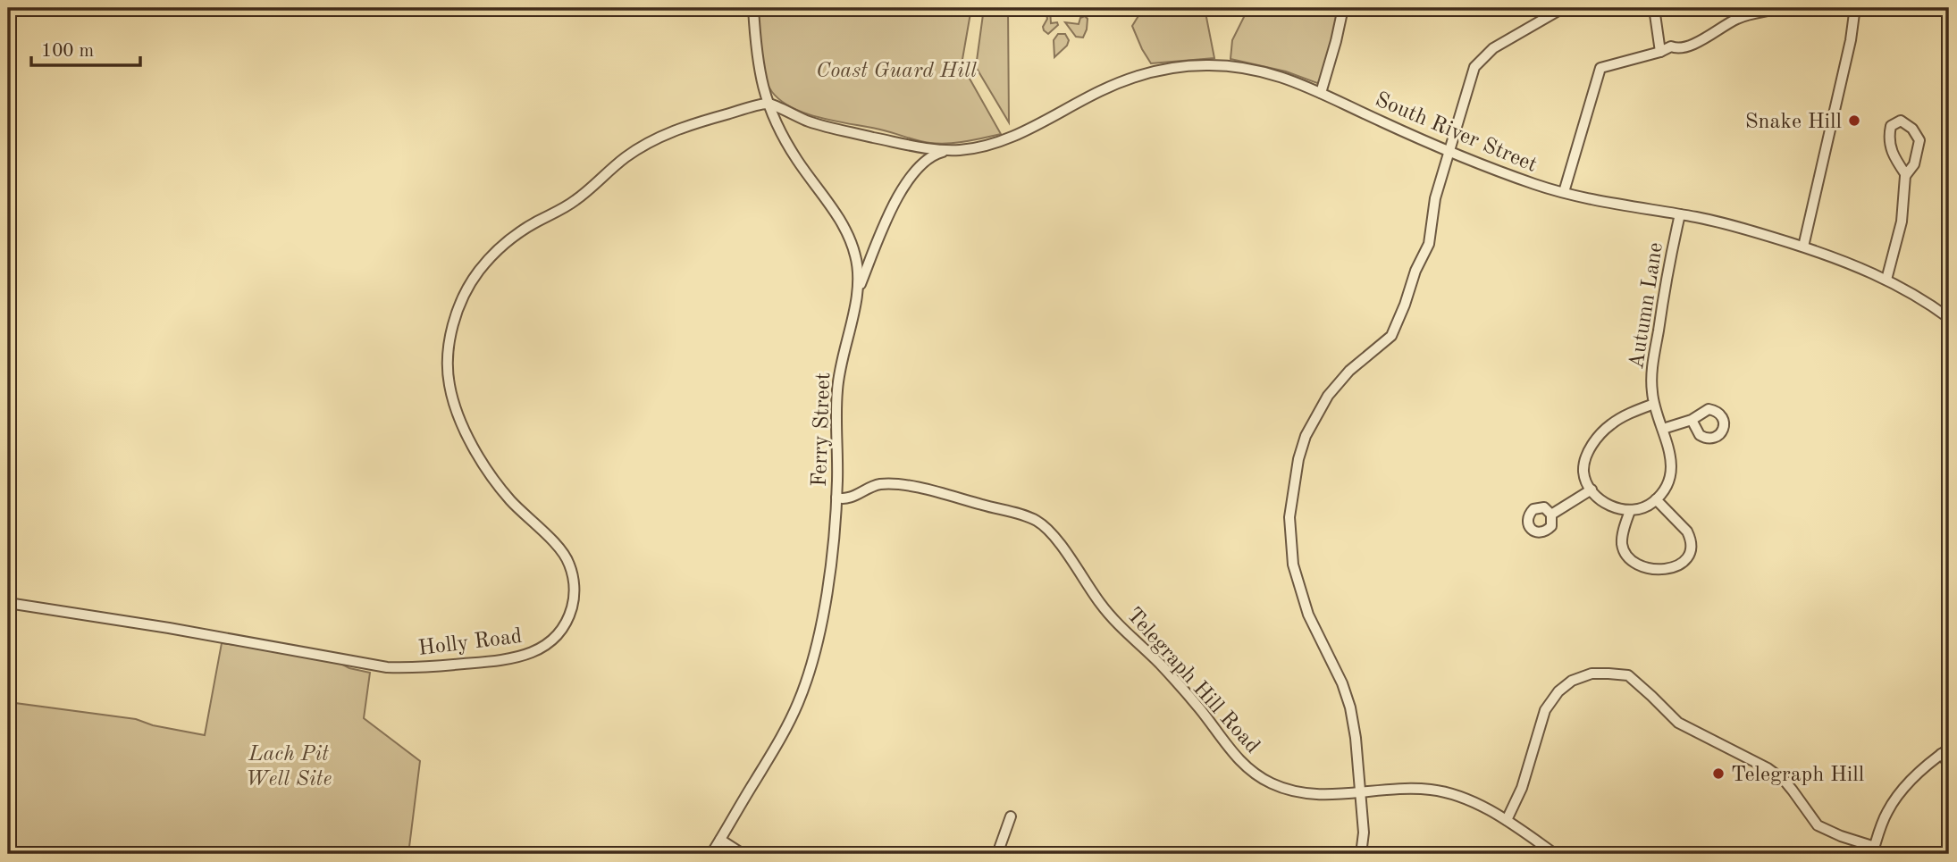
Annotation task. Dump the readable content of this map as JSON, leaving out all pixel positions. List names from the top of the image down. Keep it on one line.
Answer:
{"streets":{"street":["South River Street","Autumn Lane","Ferry Street","Holly Road","Telegraph Hill Road"]},"crossings":[["South River Street","Autumn Lane"],["South River Street","Ferry Street"],["South River Street","Holly Road"],["Ferry Street","Holly Road"],["Ferry Street","Telegraph Hill Road"]],"parks":["Coast Guard Hill","Lach Pit Well Site"],"places":["Snake Hill","Telegraph Hill"],"scale_bar":"100 m"}
